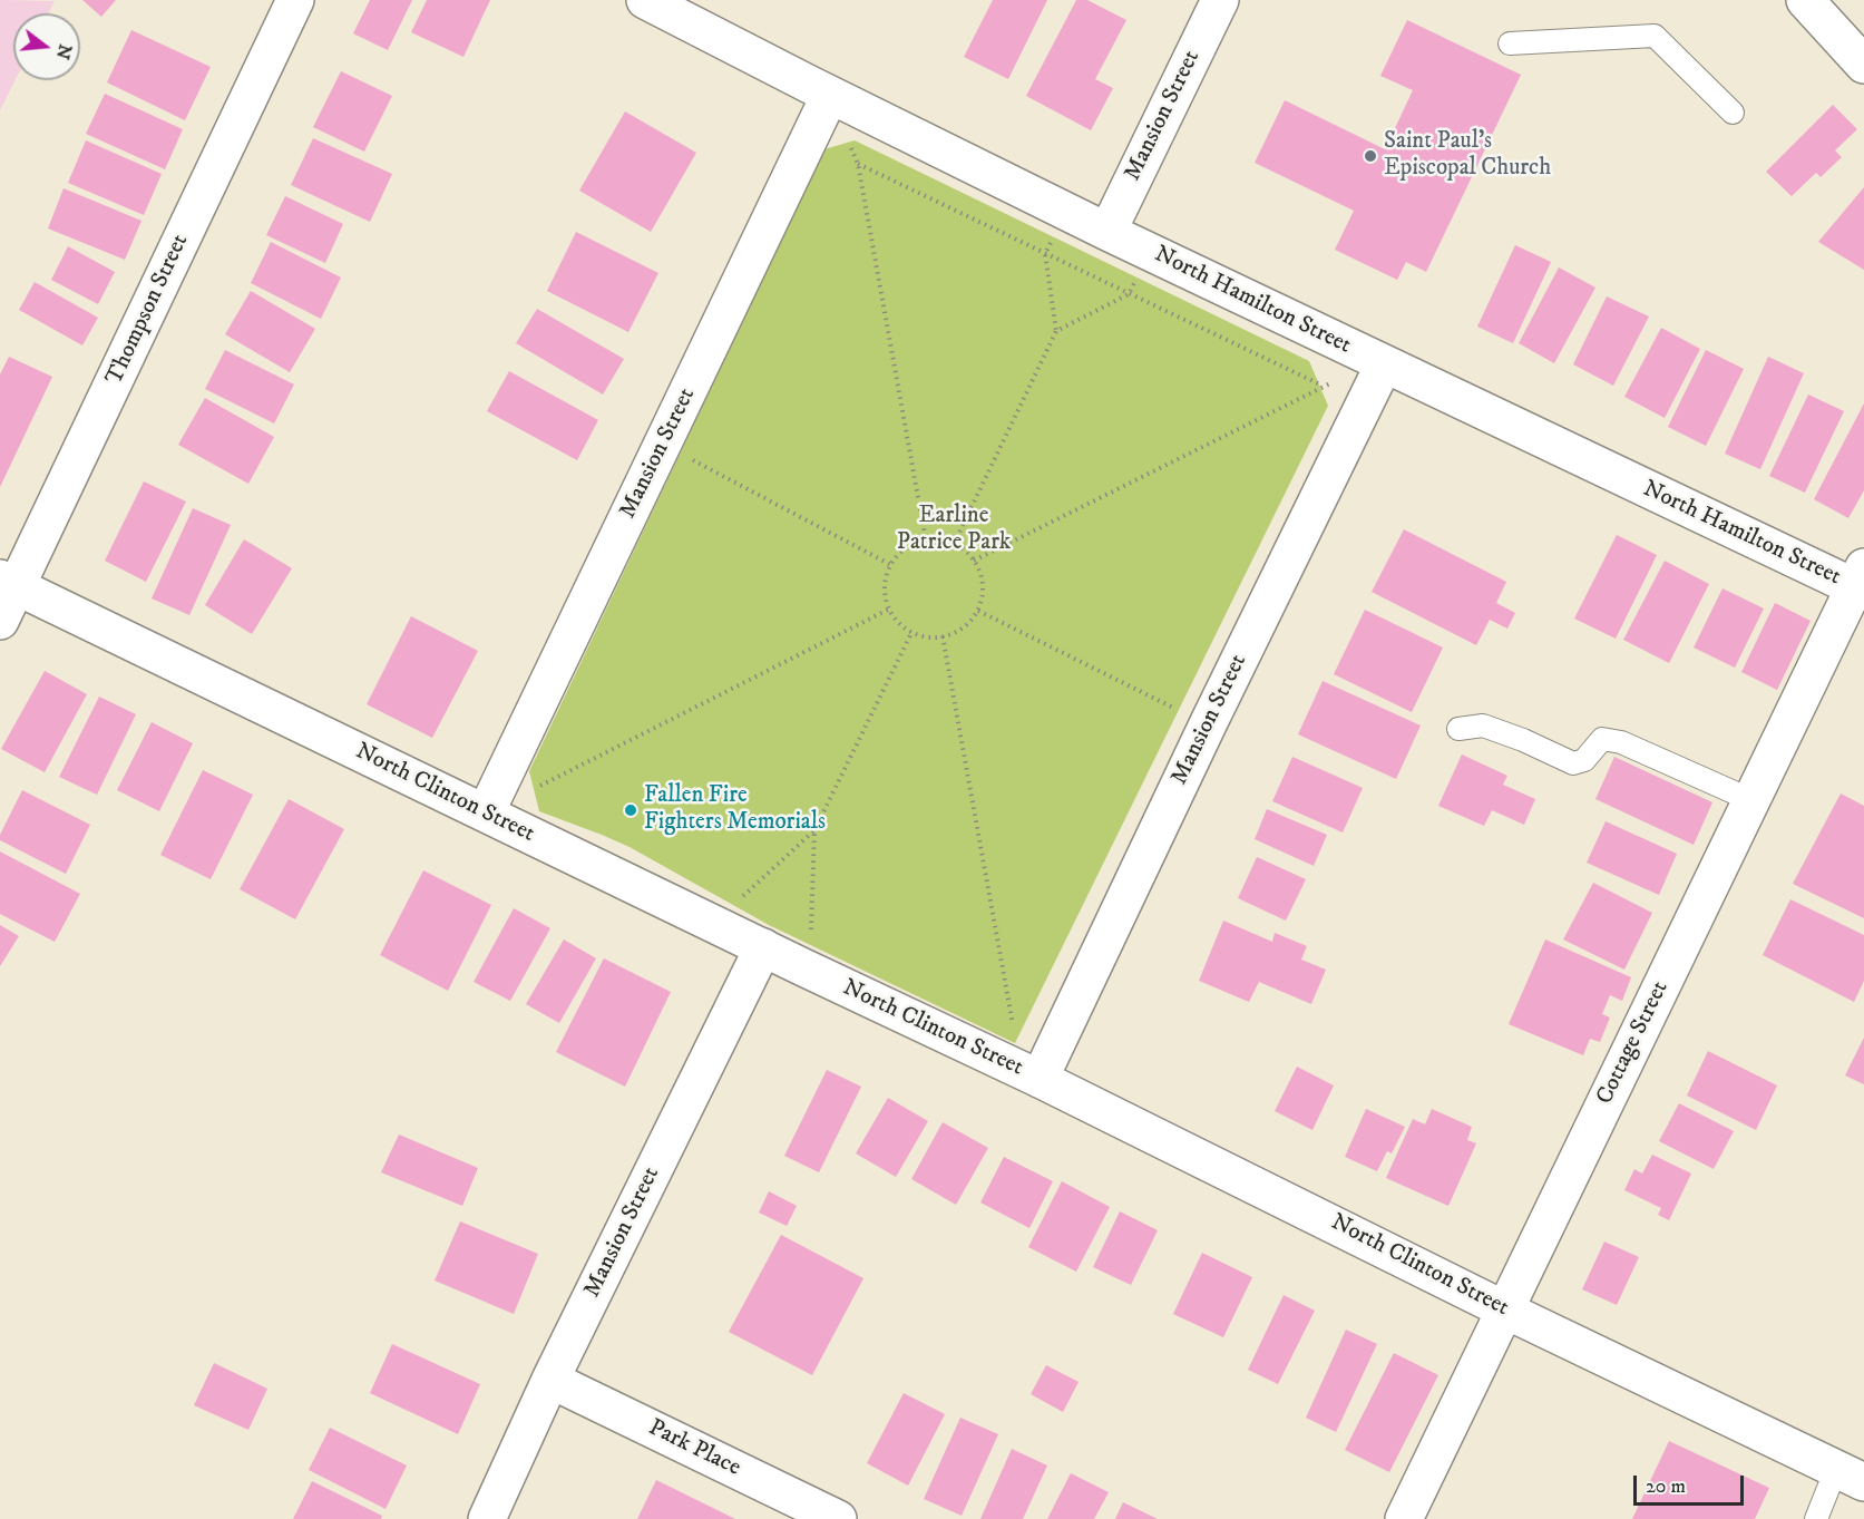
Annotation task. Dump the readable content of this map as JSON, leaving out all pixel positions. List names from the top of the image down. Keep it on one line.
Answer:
{"streets":{"street":["Mansion Street","North Hamilton Street","Thompson Street","North Clinton Street","Cottage Street","Park Place"]},"crossings":[["Mansion Street","North Hamilton Street"],["Mansion Street","North Clinton Street"],["Mansion Street","Park Place"],["North Hamilton Street","Cottage Street"],["Thompson Street","North Clinton Street"],["North Clinton Street","Cottage Street"]],"parks":["Earline Patrice Park"],"places":["Saint Paul's Episcopal Church","Fallen Fire Fighters Memorials"],"scale_bar":"20 m","north":"right"}
